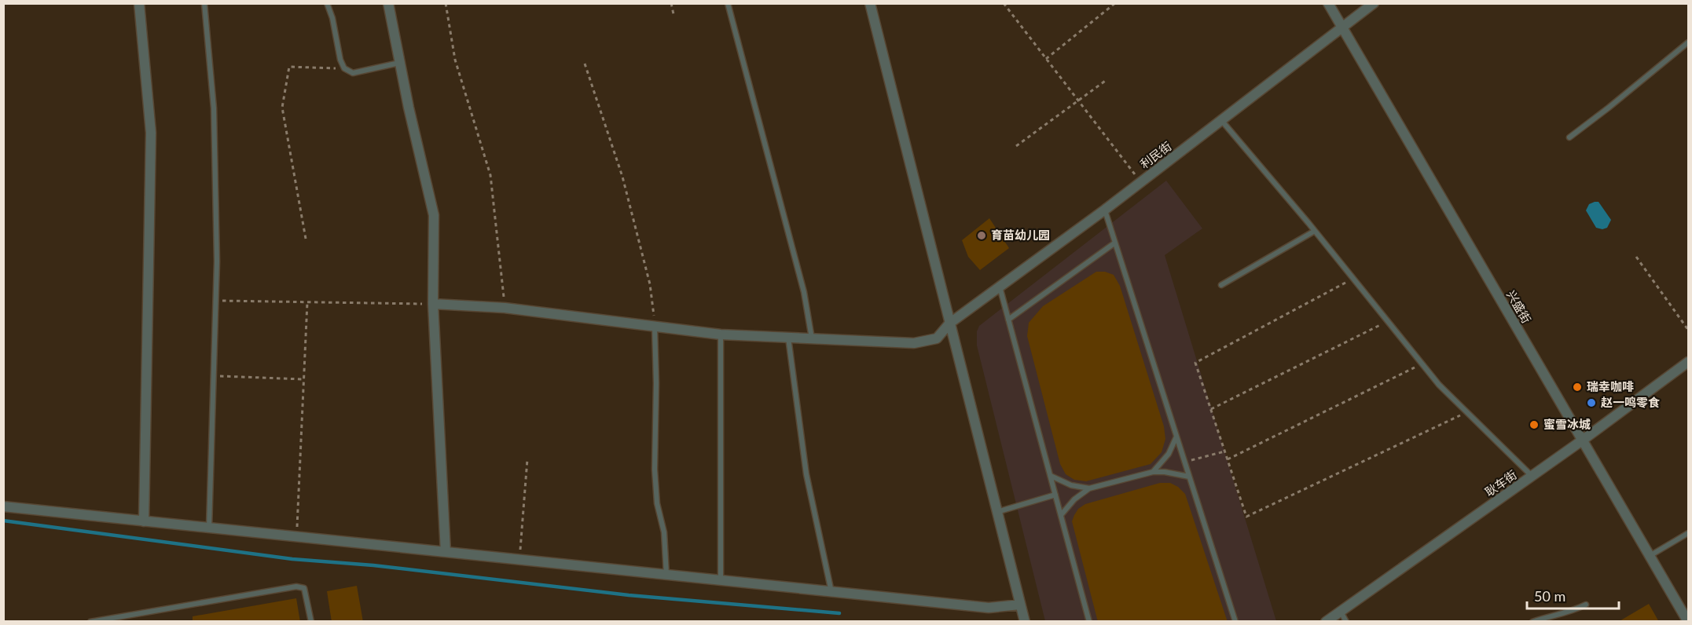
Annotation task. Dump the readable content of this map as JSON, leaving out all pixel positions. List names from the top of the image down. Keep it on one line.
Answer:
{"streets":{"street":["利民街","兴盛街","耿车街"]},"crossings":[["利民街","兴盛街"],["兴盛街","耿车街"]],"places":["育苗幼儿园","瑞幸咖啡","赵一鸣零食","蜜雪冰城"],"scale_bar":"50 m"}
